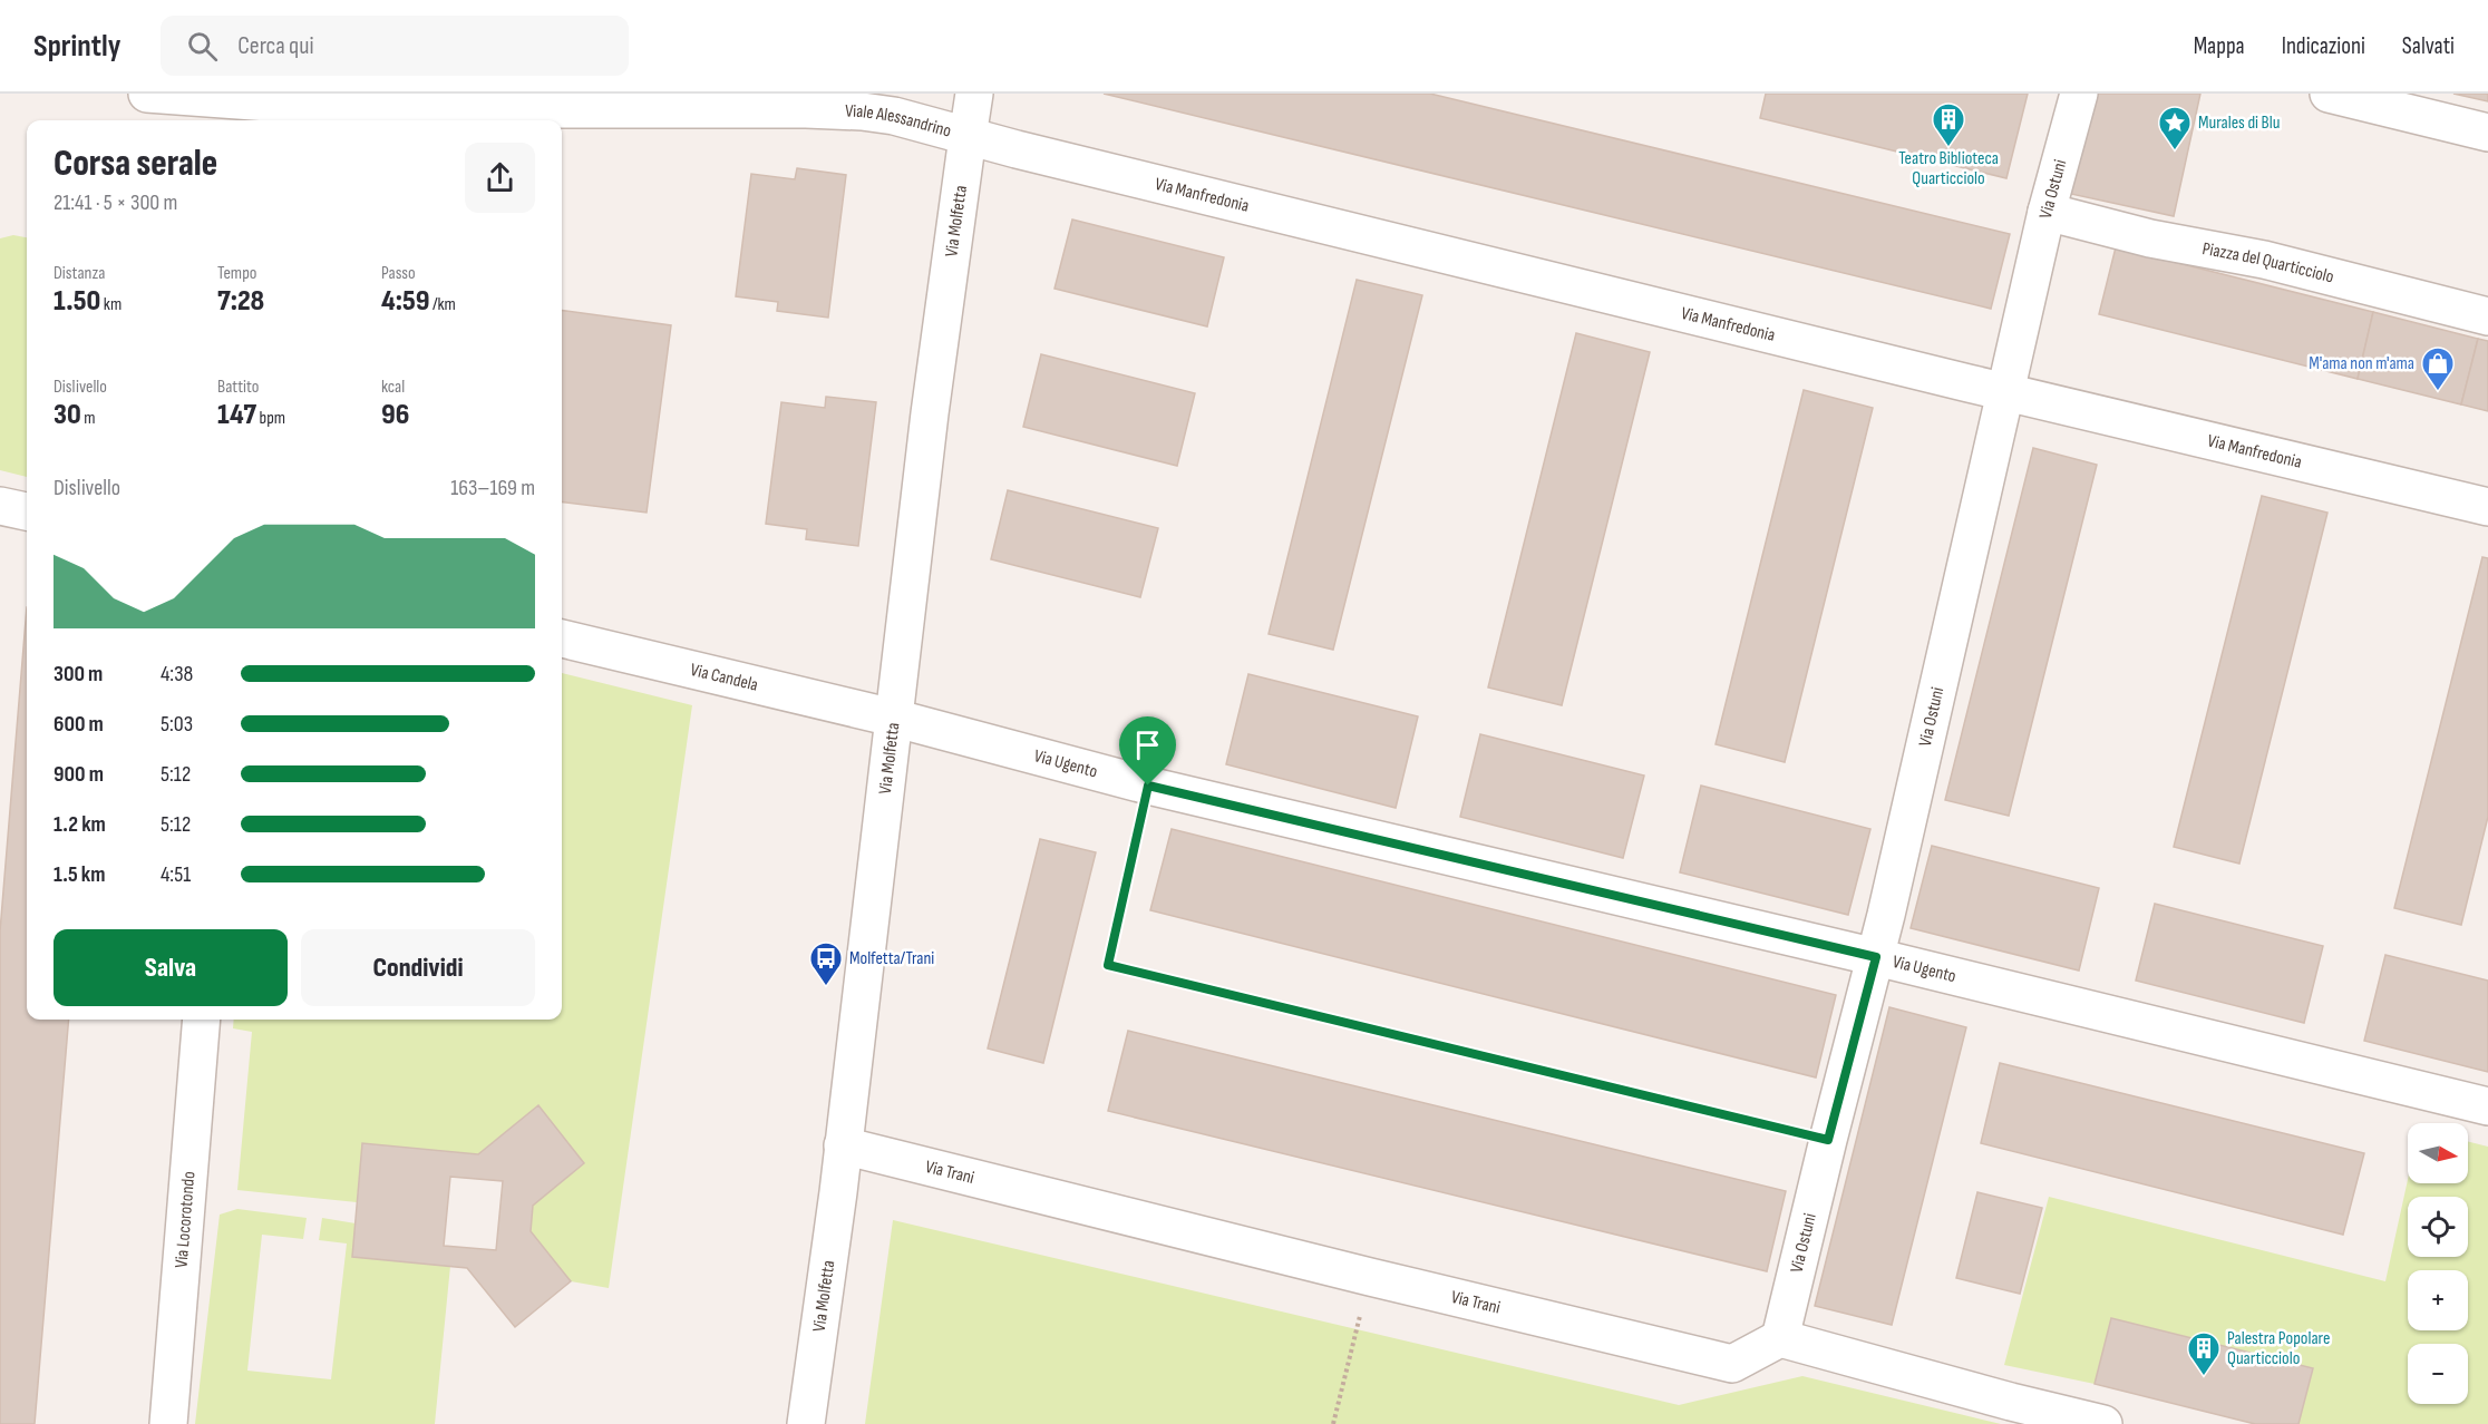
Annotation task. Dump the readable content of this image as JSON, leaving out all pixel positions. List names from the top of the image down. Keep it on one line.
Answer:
{"streets":{"street":["Viale Alessandrino","Via Ostuni","Via Manfredonia","Via Molfetta","Piazza del Quarticciolo","Via Candela","Via Ugento","Via Trani","Via Locorotondo"]},"crossings":[["Viale Alessandrino","Via Manfredonia"],["Viale Alessandrino","Via Molfetta"],["Via Ostuni","Via Manfredonia"],["Via Ostuni","Piazza del Quarticciolo"],["Via Ostuni","Via Ugento"],["Via Ostuni","Via Trani"],["Via Manfredonia","Via Molfetta"],["Via Molfetta","Via Candela"],["Via Molfetta","Via Ugento"],["Via Molfetta","Via Trani"],["Via Candela","Via Ugento"]],"places":{"building":["Teatro Biblioteca Quarticciolo","Palestra Popolare Quarticciolo"],"place":["Murales di Blu"],"shop":["M'ama non m'ama"],"bus stop":["Molfetta/Trani"]},"north":"right","page":{"header":"Sprintly","search":"Cerca qui","nav":["Mappa","Indicazioni","Salvati"],"heading":["Corsa serale","21:41 · 5 × 300 m"],"stats":[["Distanza","1.50 km"],["Tempo","7:28"],["Passo","4:59 /km"],["Dislivello","30 m"],["Battito","147 bpm"],["kcal","96"]],"chart":["Dislivello","163–169 m"],"list":[{"name":"300 m","note":"4:38"},{"name":"600 m","note":"5:03"},{"name":"900 m","note":"5:12"},{"name":"1.2 km","note":"5:12"},{"name":"1.5 km","note":"4:51"}],"buttons":["Salva","Condividi"],"map_buttons":["+","−"]}}
